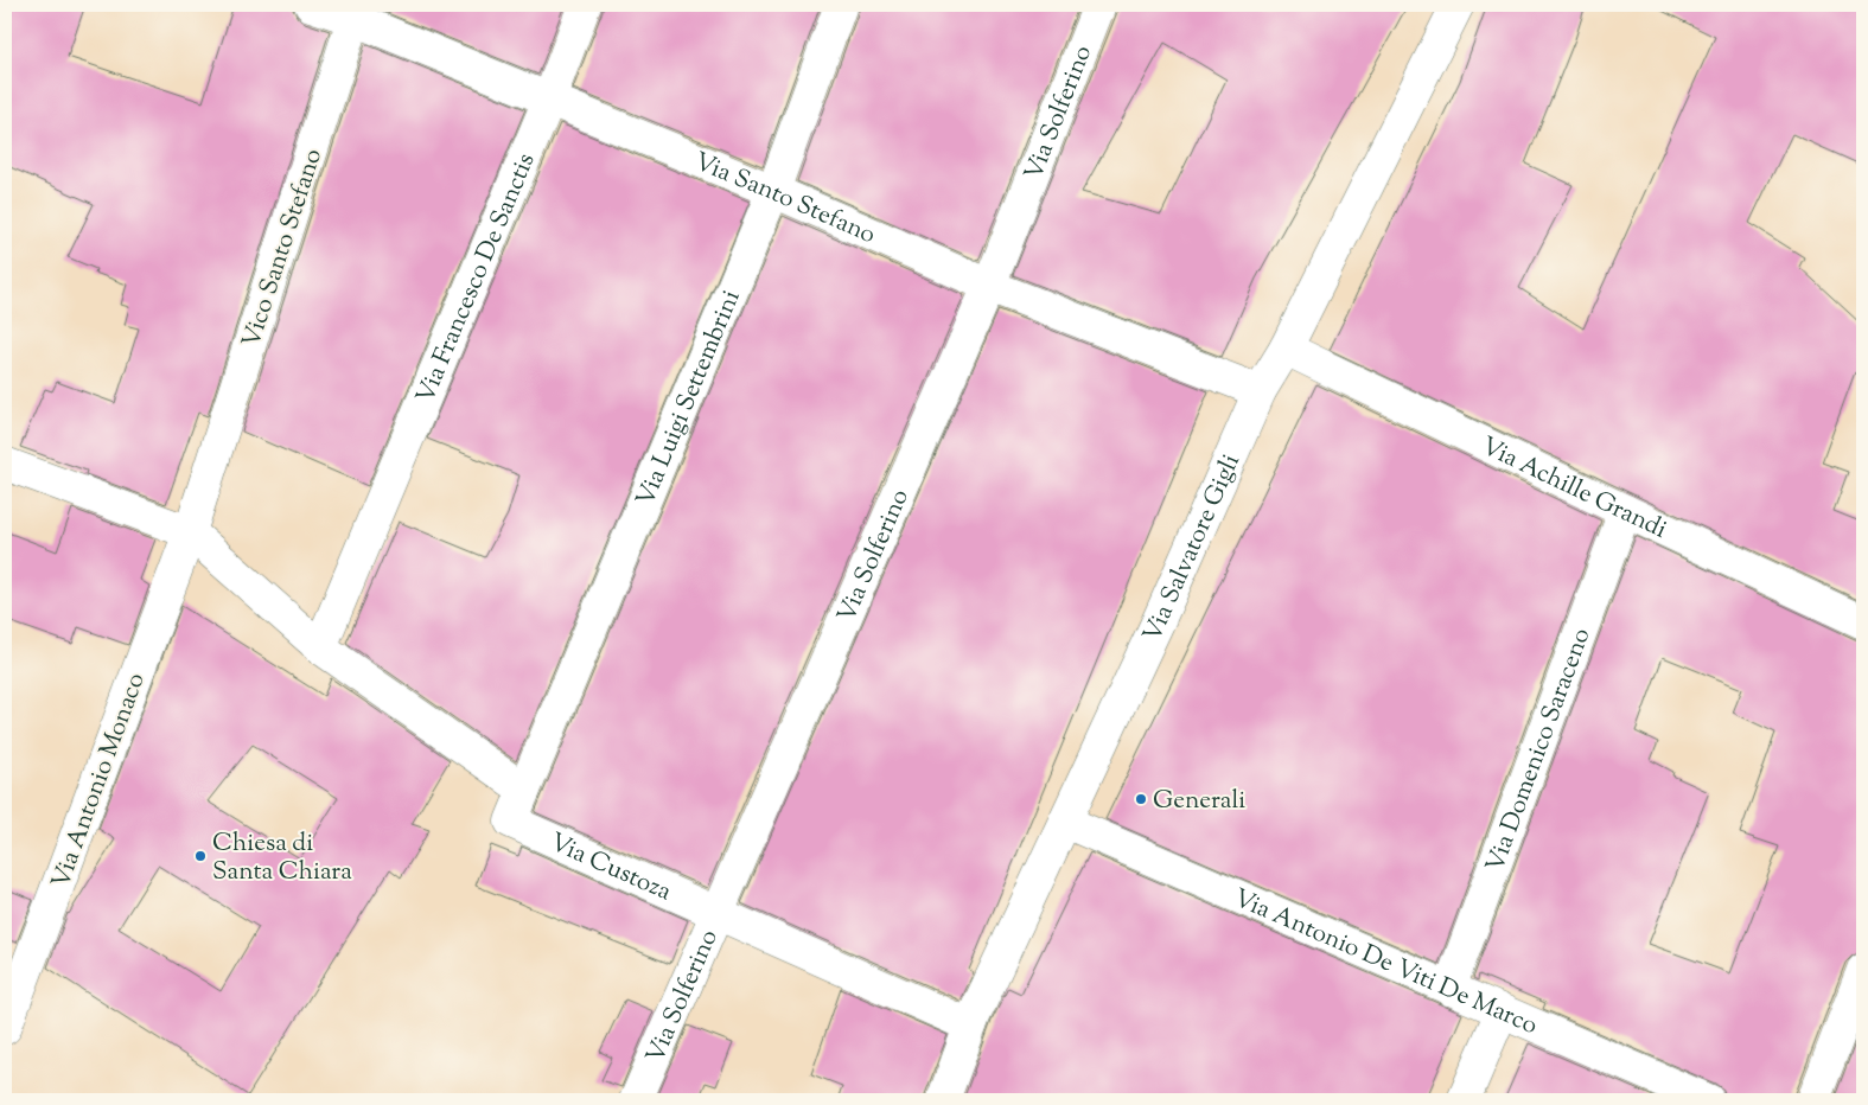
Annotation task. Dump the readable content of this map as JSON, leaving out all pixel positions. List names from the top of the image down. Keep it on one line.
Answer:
{"streets":{"street":["Via Solferino","Via Santo Stefano","Vico Santo Stefano","Via Francesco De Sanctis","Via Luigi Settembrini","Via Achille Grandi","Via Salvatore Gigli","Via Domenico Saraceno","Via Antonio Monaco","Via Custoza","Via Antonio De Viti De Marco"]},"crossings":[["Via Solferino","Via Santo Stefano"],["Via Solferino","Via Custoza"],["Via Santo Stefano","Vico Santo Stefano"],["Via Santo Stefano","Via Francesco De Sanctis"],["Via Santo Stefano","Via Luigi Settembrini"],["Via Santo Stefano","Via Salvatore Gigli"],["Vico Santo Stefano","Via Antonio Monaco"],["Via Luigi Settembrini","Via Custoza"],["Via Achille Grandi","Via Salvatore Gigli"],["Via Achille Grandi","Via Domenico Saraceno"],["Via Salvatore Gigli","Via Custoza"],["Via Salvatore Gigli","Via Antonio De Viti De Marco"],["Via Domenico Saraceno","Via Antonio De Viti De Marco"]],"places":["Generali","Chiesa di Santa Chiara"]}
